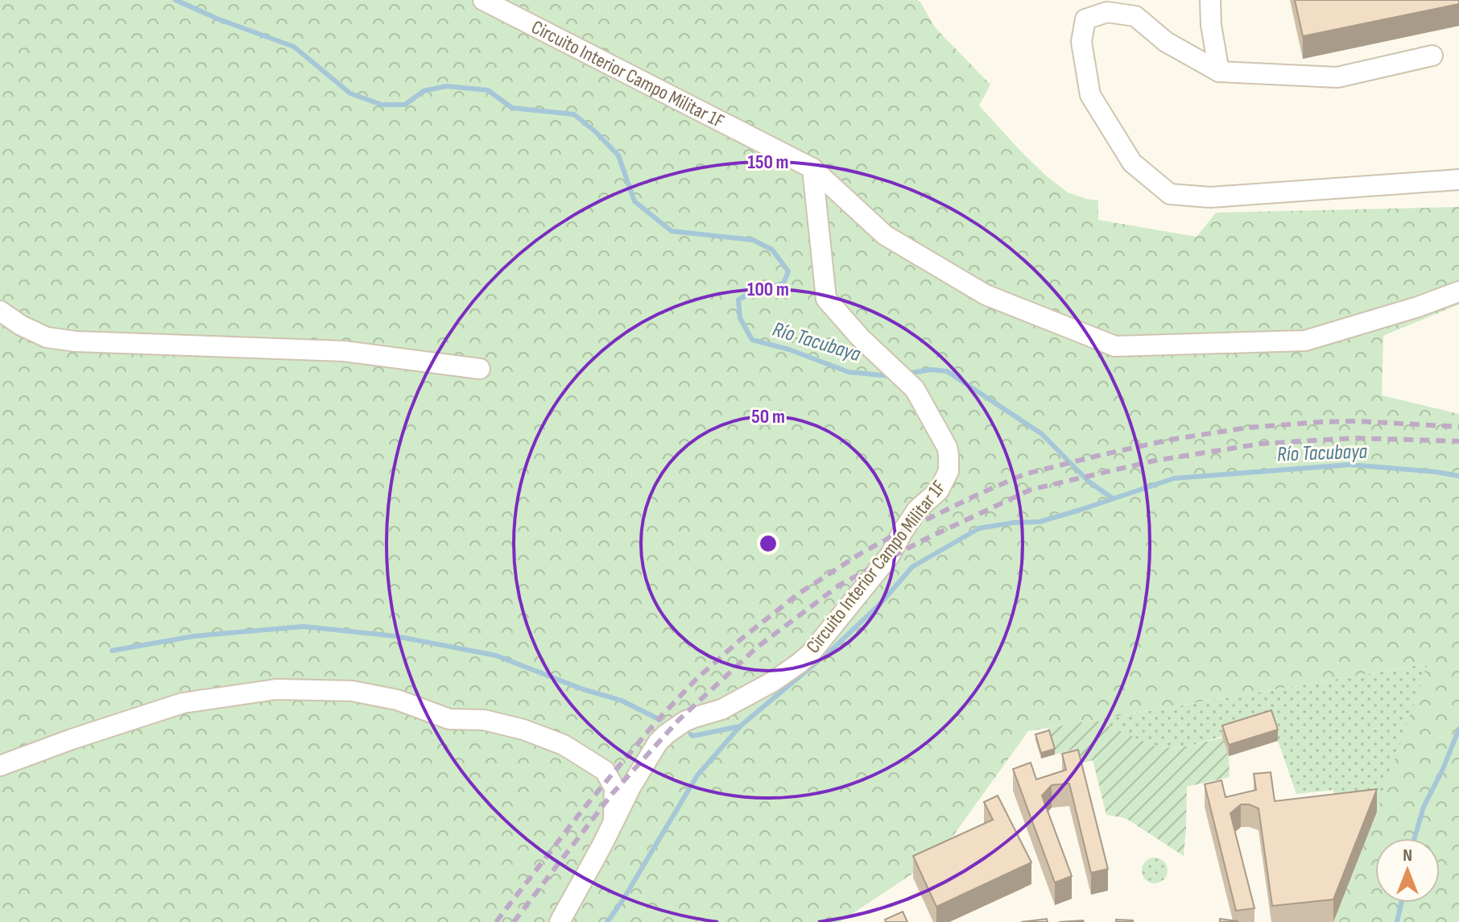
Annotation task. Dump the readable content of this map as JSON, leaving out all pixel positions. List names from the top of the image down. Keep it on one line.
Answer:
{"streets":{"street":["Circuito Interior Campo Militar 1F"]},"water":["Río Tacubaya"],"north":"top","rings":["150 m","100 m","50 m"]}
